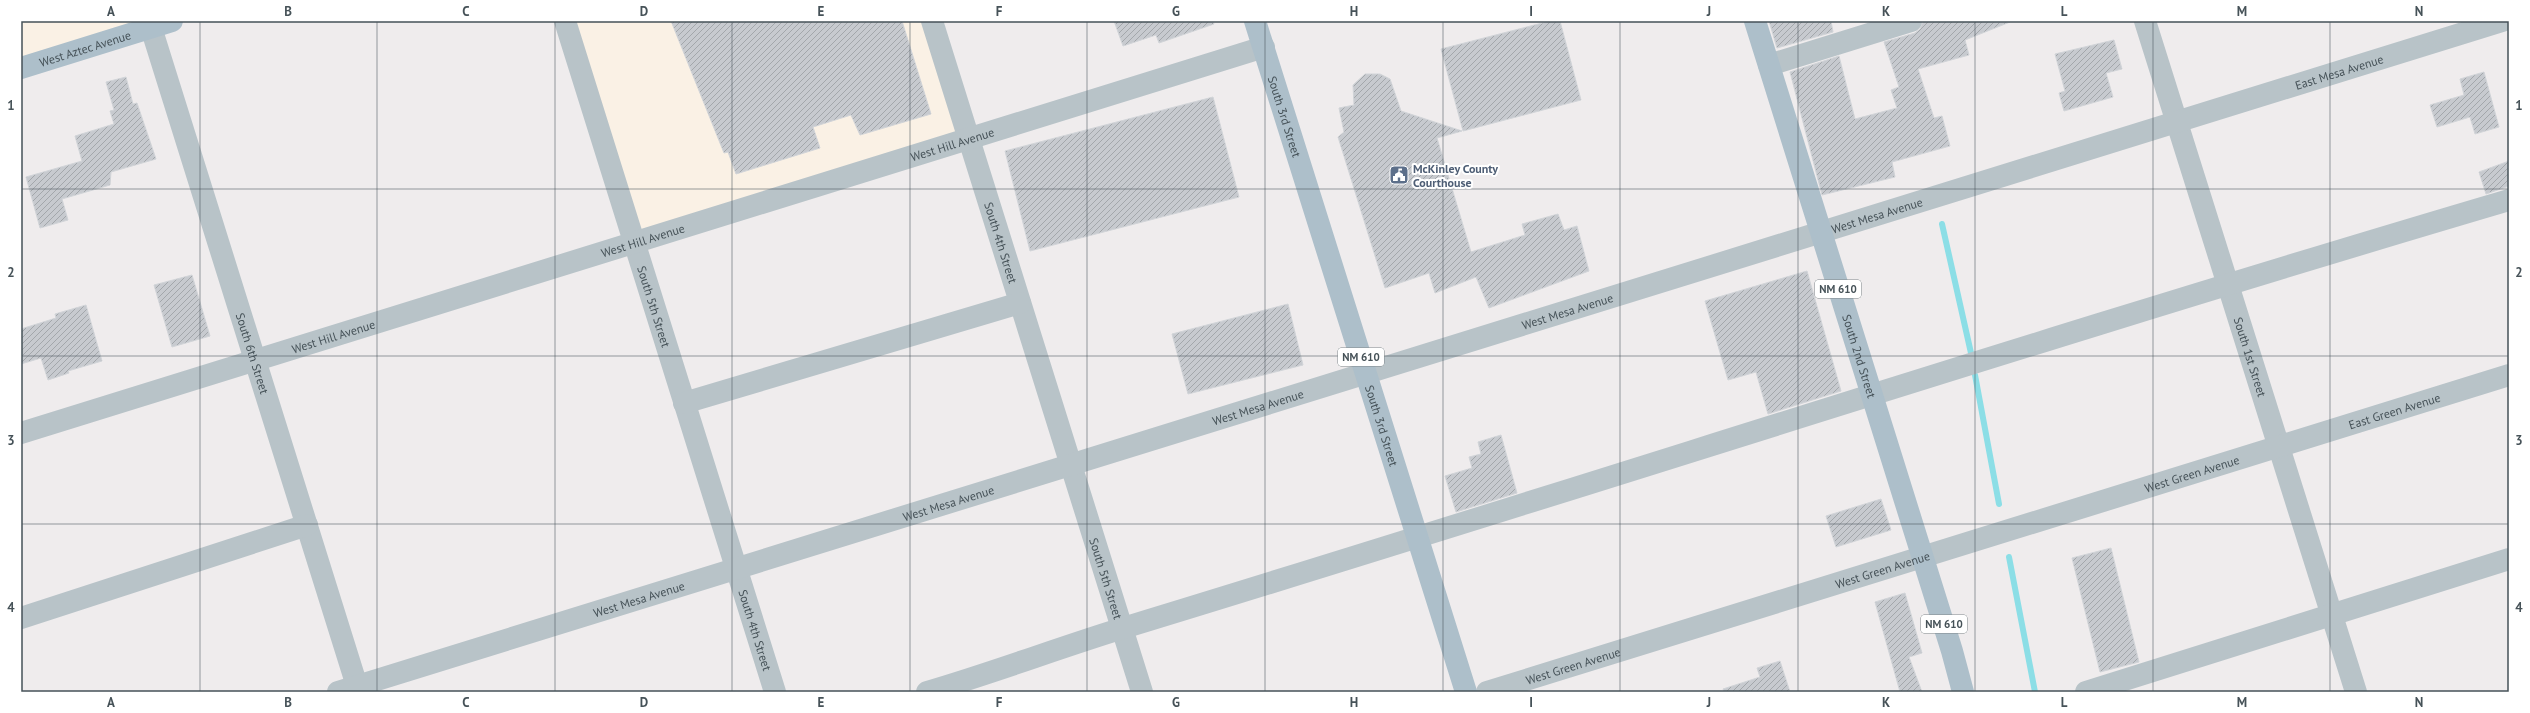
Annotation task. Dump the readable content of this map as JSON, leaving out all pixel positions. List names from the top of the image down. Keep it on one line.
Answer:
{"streets":{"main road":["West Aztec Avenue","South 3rd Street","NM 610","South 2nd Street"],"street":["East Mesa Avenue","West Hill Avenue","West Mesa Avenue","South 4th Street","South 5th Street","South 6th Street","South 1st Street","East Green Avenue","West Green Avenue"]},"crossings":[["West Aztec Avenue","South 6th Street"],["East Mesa Avenue","West Mesa Avenue"],["East Mesa Avenue","South 1st Street"],["South 3rd Street","West Hill Avenue"],["South 3rd Street","West Mesa Avenue"],["West Hill Avenue","South 4th Street"],["West Hill Avenue","South 5th Street"],["West Hill Avenue","South 6th Street"],["West Mesa Avenue","South 4th Street"],["West Mesa Avenue","South 5th Street"],["West Mesa Avenue","South 6th Street"],["West Mesa Avenue","South 2nd Street"],["West Mesa Avenue","South 1st Street"],["South 4th Street","South 5th Street"],["South 2nd Street","West Green Avenue"],["South 1st Street","East Green Avenue"],["South 1st Street","West Green Avenue"],["East Green Avenue","West Green Avenue"]],"places":{"public building":["McKinley County Courthouse"]},"grid":{"columns":["A","B","C","D","E","F","G","H","I","J","K","L","M","N"],"rows":["1","2","3","4"]}}
